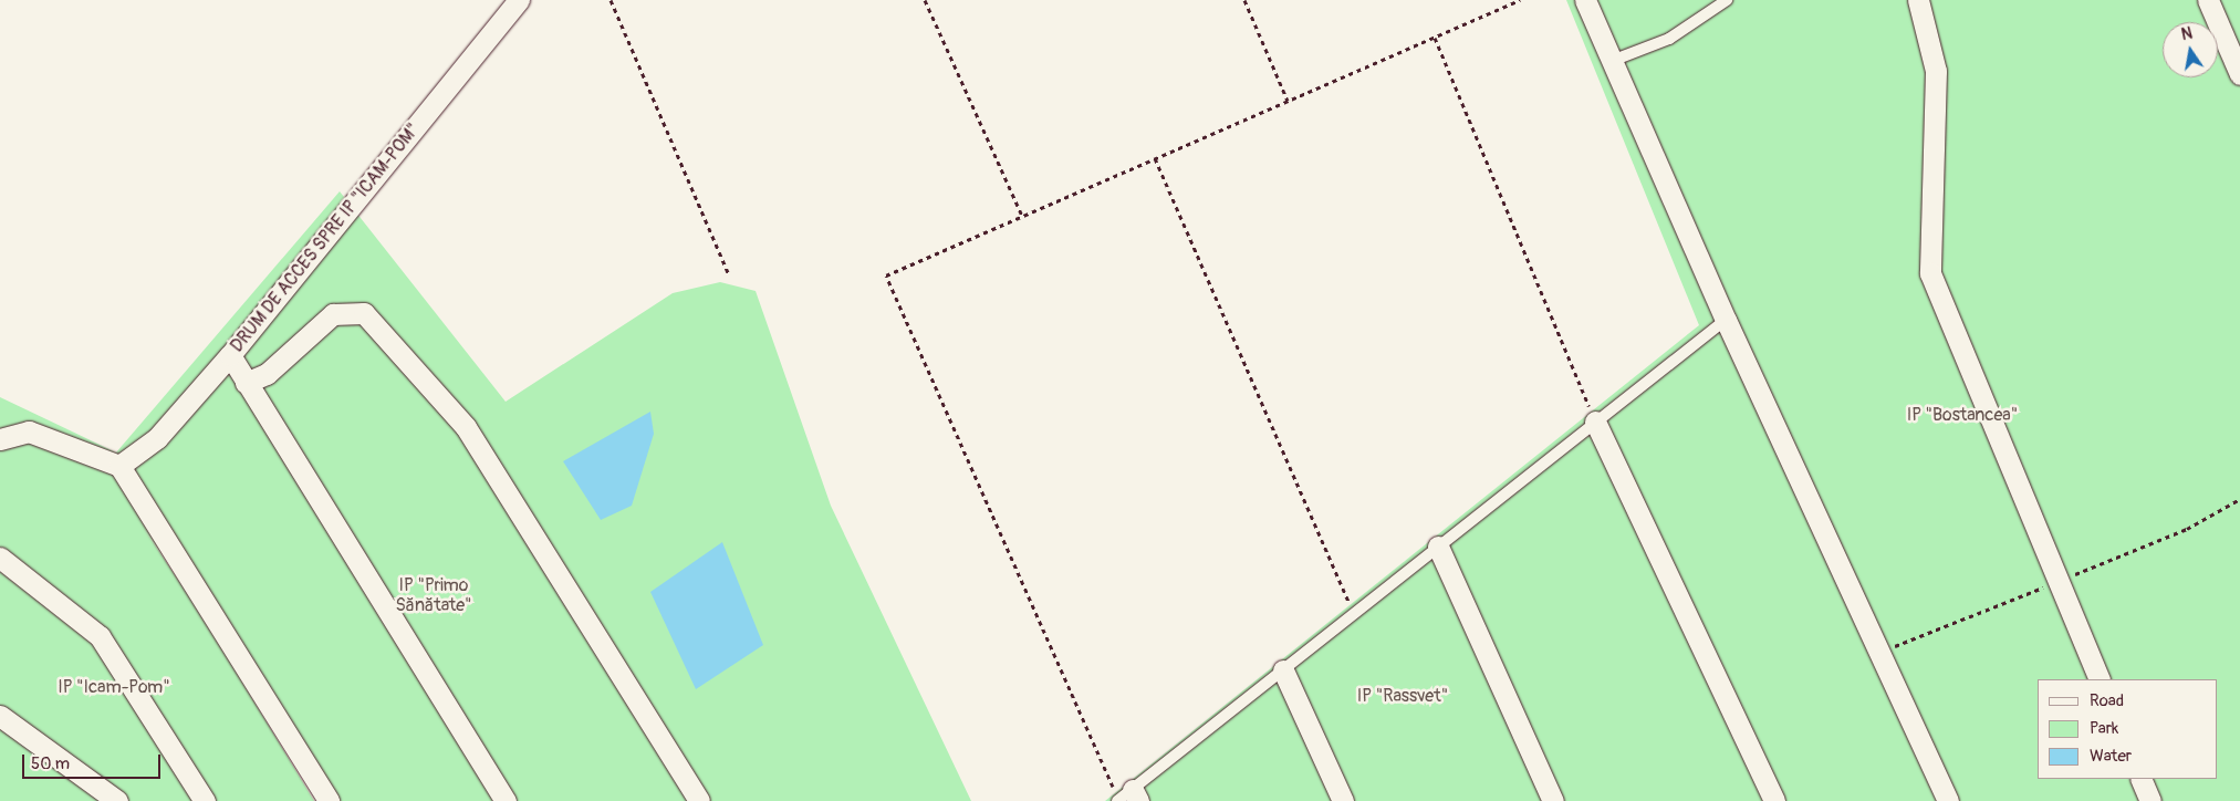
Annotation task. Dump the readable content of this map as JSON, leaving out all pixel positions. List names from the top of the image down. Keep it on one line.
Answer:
{"streets":{"street":["DRUM DE ACCES SPRE IP \"ICAM-POM\""]},"parks":["IP \"Bostancea\"","IP \"Primo Sănătate\"","IP \"Icam-Pom\"","IP \"Rassvet\""],"legend":["Road","Park","Water"],"scale_bar":"50 m","north":"top"}
